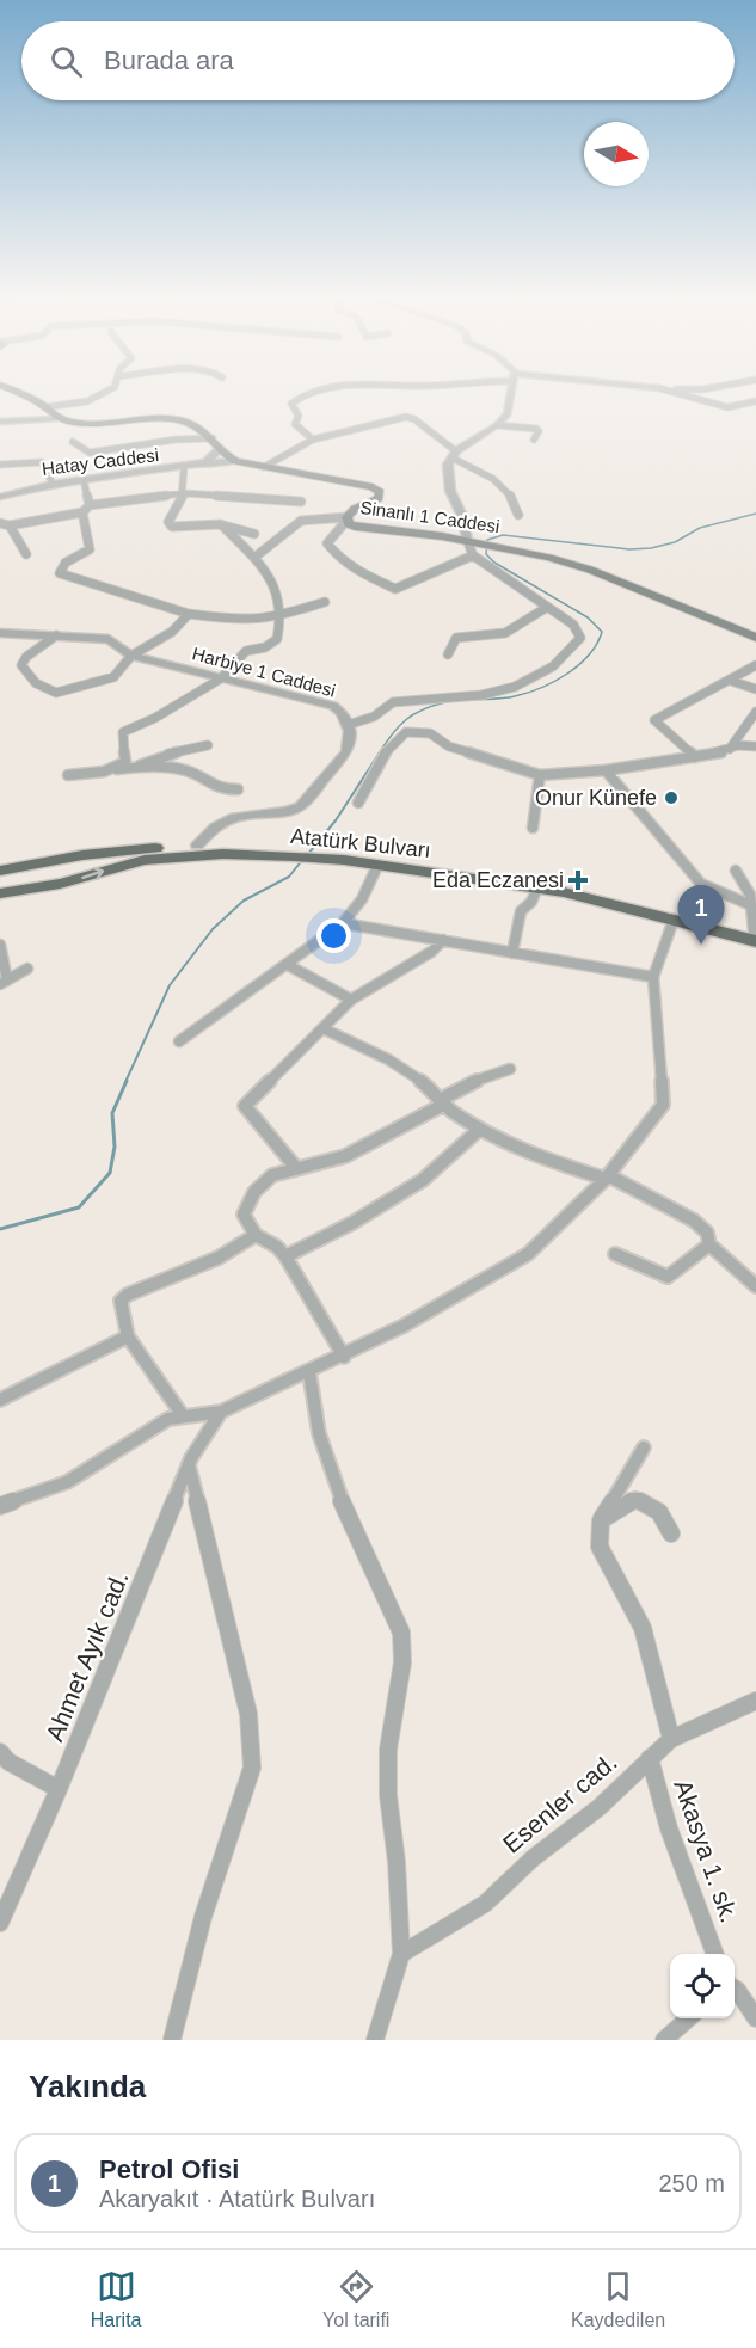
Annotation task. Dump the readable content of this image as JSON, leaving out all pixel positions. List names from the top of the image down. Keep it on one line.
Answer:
{"streets":{"highway":["Atatürk Bulvarı"],"main road":["Sinanlı 1 Caddesi"],"street":["Hatay Caddesi","Harbiye 1 Caddesi","Ahmet Ayık cad.","Esenler cad.","Akasya 1. sk."]},"crossings":[["Hatay Caddesi","Sinanlı 1 Caddesi"],["Harbiye 1 Caddesi","Atatürk Bulvarı"],["Esenler cad.","Akasya 1. sk."]],"places":{"other":["Onur Künefe"],"health":["Eda Eczanesi"]},"north":"right","page":{"search":"Burada ara","pins":"1","heading":"Yakında","list":[{"mark":"1","name":"Petrol Ofisi","note":"Akaryakıt · Atatürk Bulvarı","value":"250 m"}],"nav":["Harita","Yol tarifi","Kaydedilen"]}}
